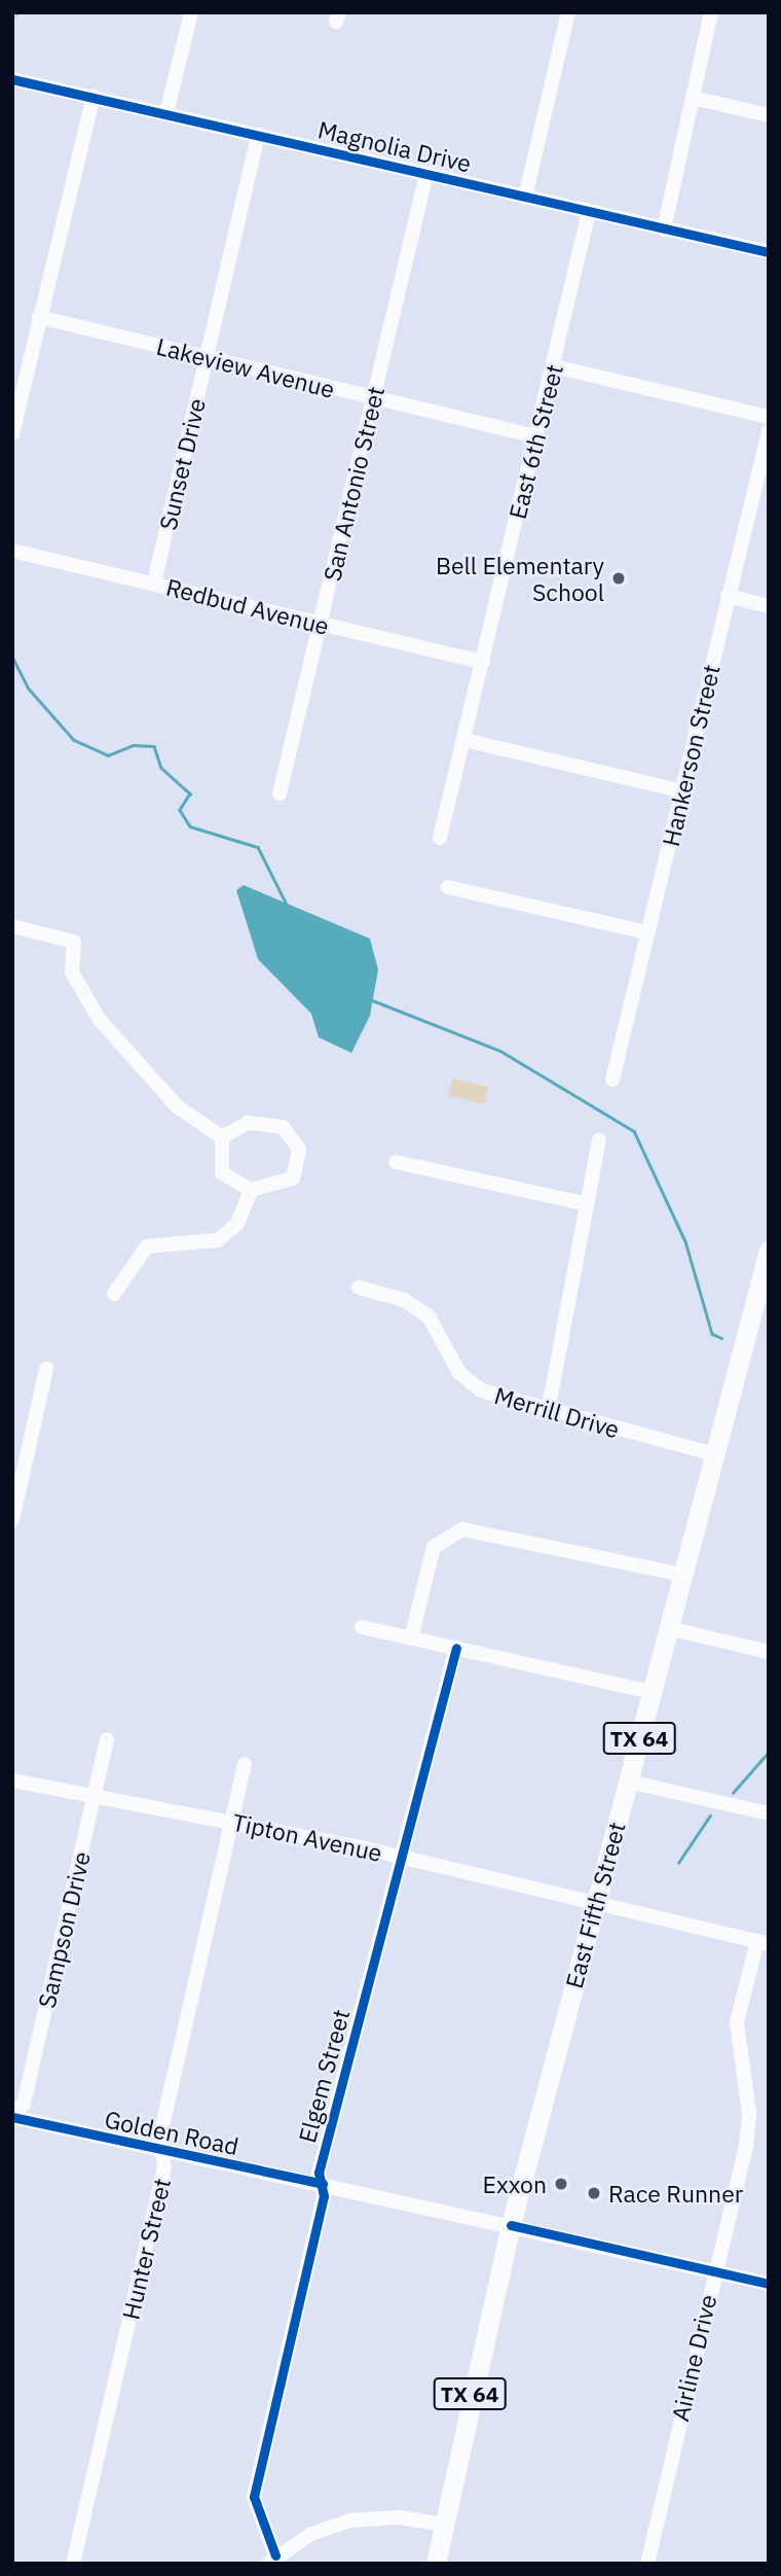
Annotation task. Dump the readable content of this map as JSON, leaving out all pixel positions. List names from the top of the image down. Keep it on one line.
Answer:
{"streets":{"main road":["TX 64","East Fifth Street"],"street":["Magnolia Drive","Lakeview Avenue","East 6th Street","Sunset Drive","San Antonio Street","Redbud Avenue","Hankerson Street","Merrill Drive","Tipton Avenue","Sampson Drive","Elgem Street","Golden Road","Hunter Street","Airline Drive"]},"crossings":[["Magnolia Drive","East 6th Street"],["Magnolia Drive","Sunset Drive"],["Magnolia Drive","San Antonio Street"],["Lakeview Avenue","East 6th Street"],["Lakeview Avenue","Sunset Drive"],["Lakeview Avenue","San Antonio Street"],["East 6th Street","Redbud Avenue"],["Sunset Drive","Redbud Avenue"],["San Antonio Street","Redbud Avenue"],["Merrill Drive","East Fifth Street"],["Tipton Avenue","East Fifth Street"],["Tipton Avenue","Sampson Drive"],["Tipton Avenue","Elgem Street"],["Tipton Avenue","Hunter Street"],["Tipton Avenue","Airline Drive"],["East Fifth Street","Golden Road"],["Sampson Drive","Golden Road"],["Elgem Street","Golden Road"],["Golden Road","Hunter Street"],["Golden Road","Airline Drive"]],"places":["Bell Elementary School","Exxon","Race Runner"]}
